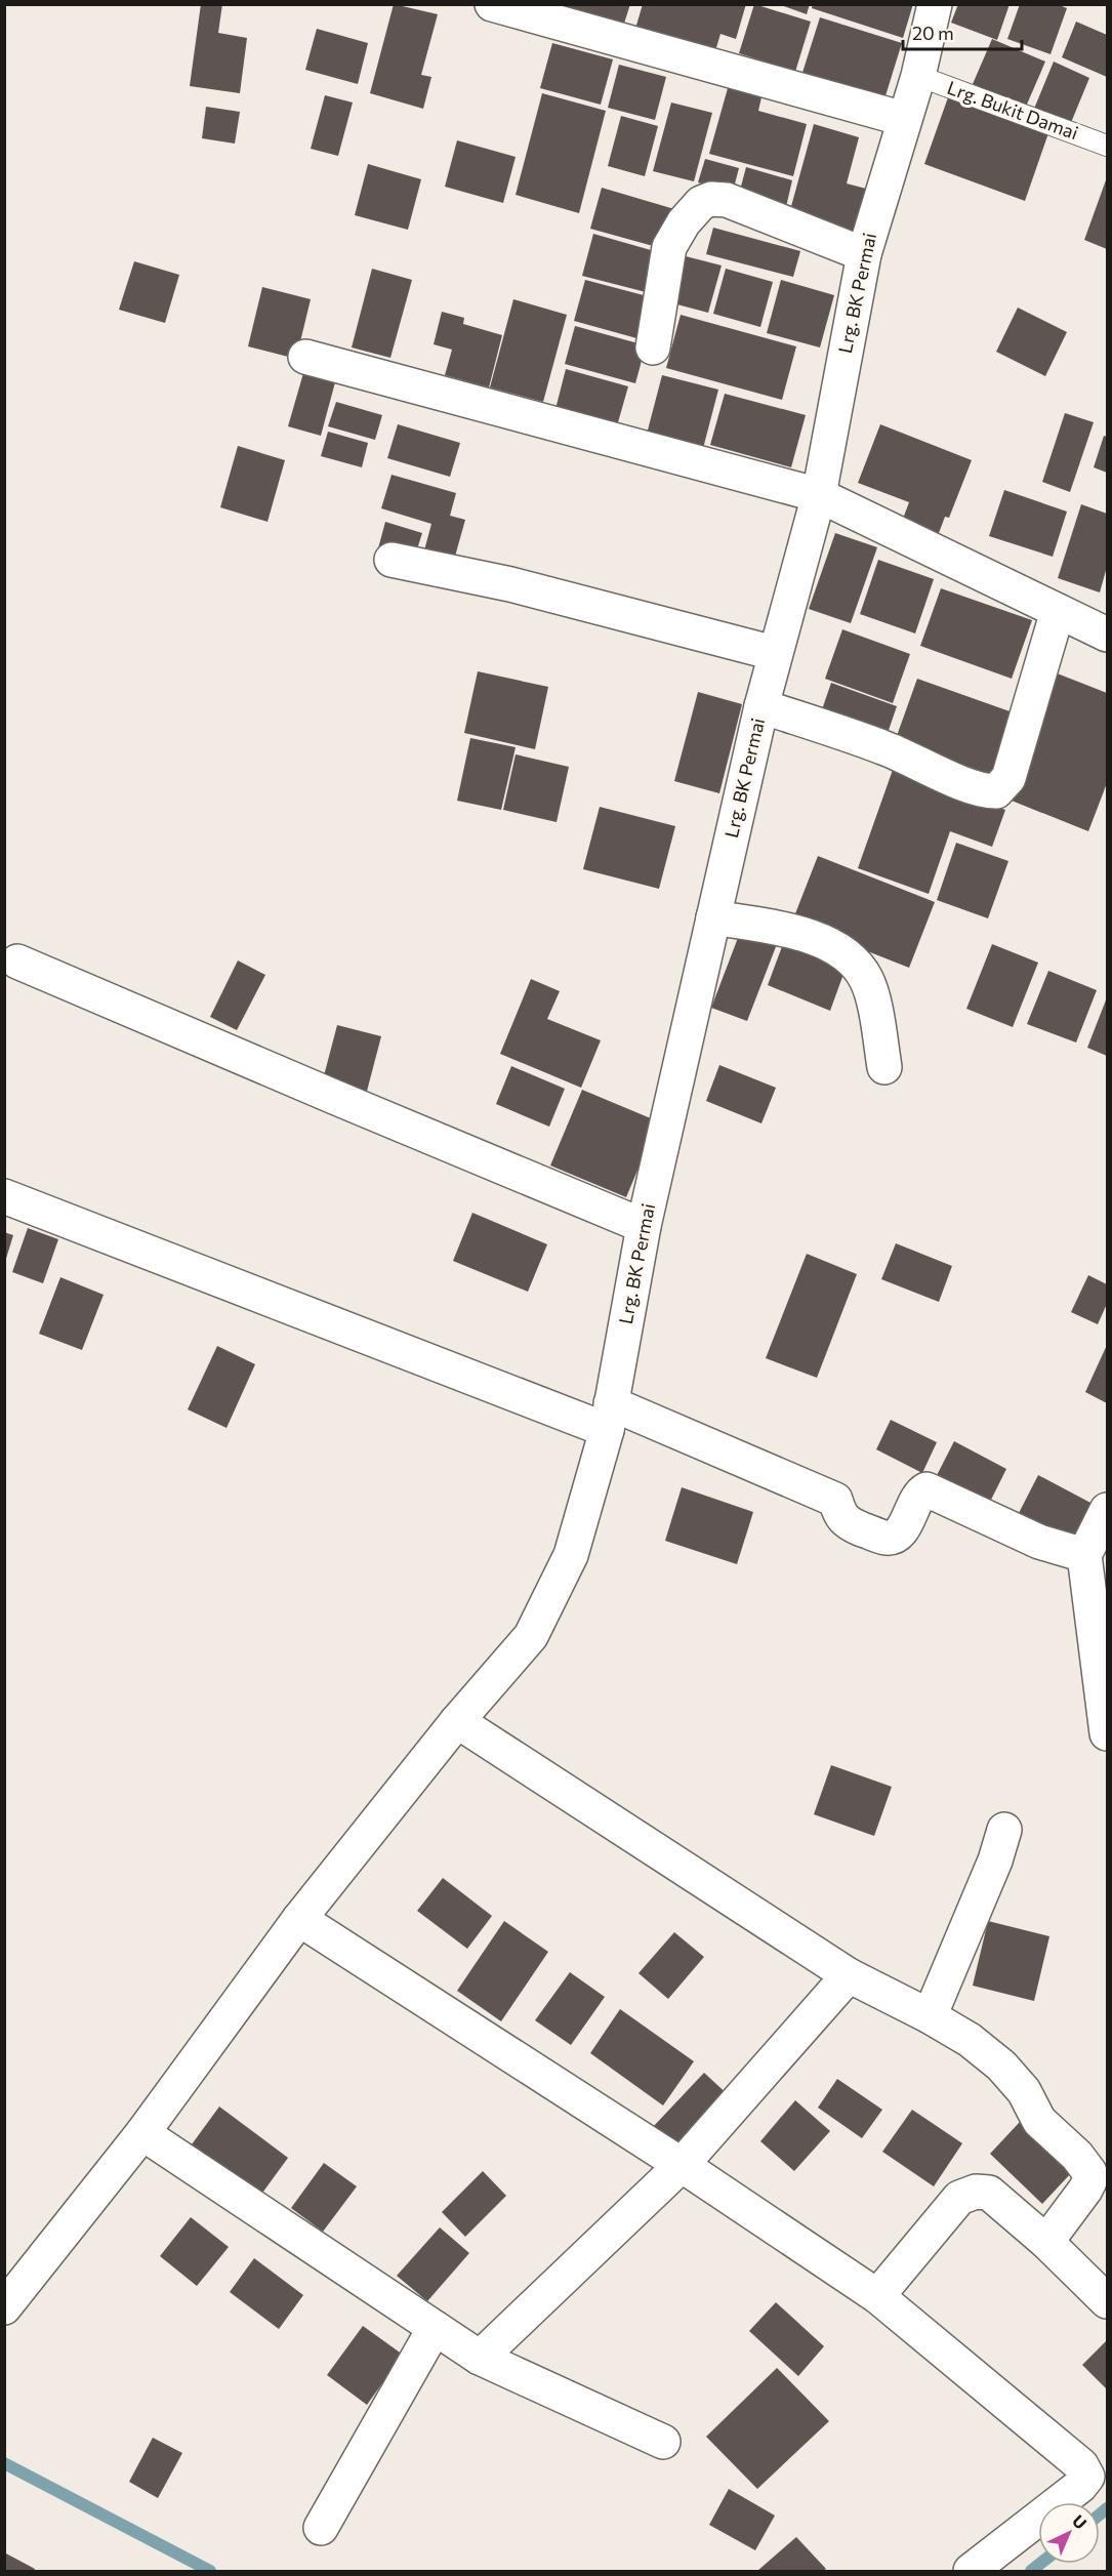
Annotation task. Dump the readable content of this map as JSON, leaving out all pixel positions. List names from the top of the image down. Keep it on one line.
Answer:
{"streets":{"street":["Lrg. BK Permai"],"lane":["Lrg. Bukit Damai"]},"crossings":[["Lrg. Bukit Damai","Lrg. BK Permai"]],"scale_bar":"20 m","north":"top right"}
